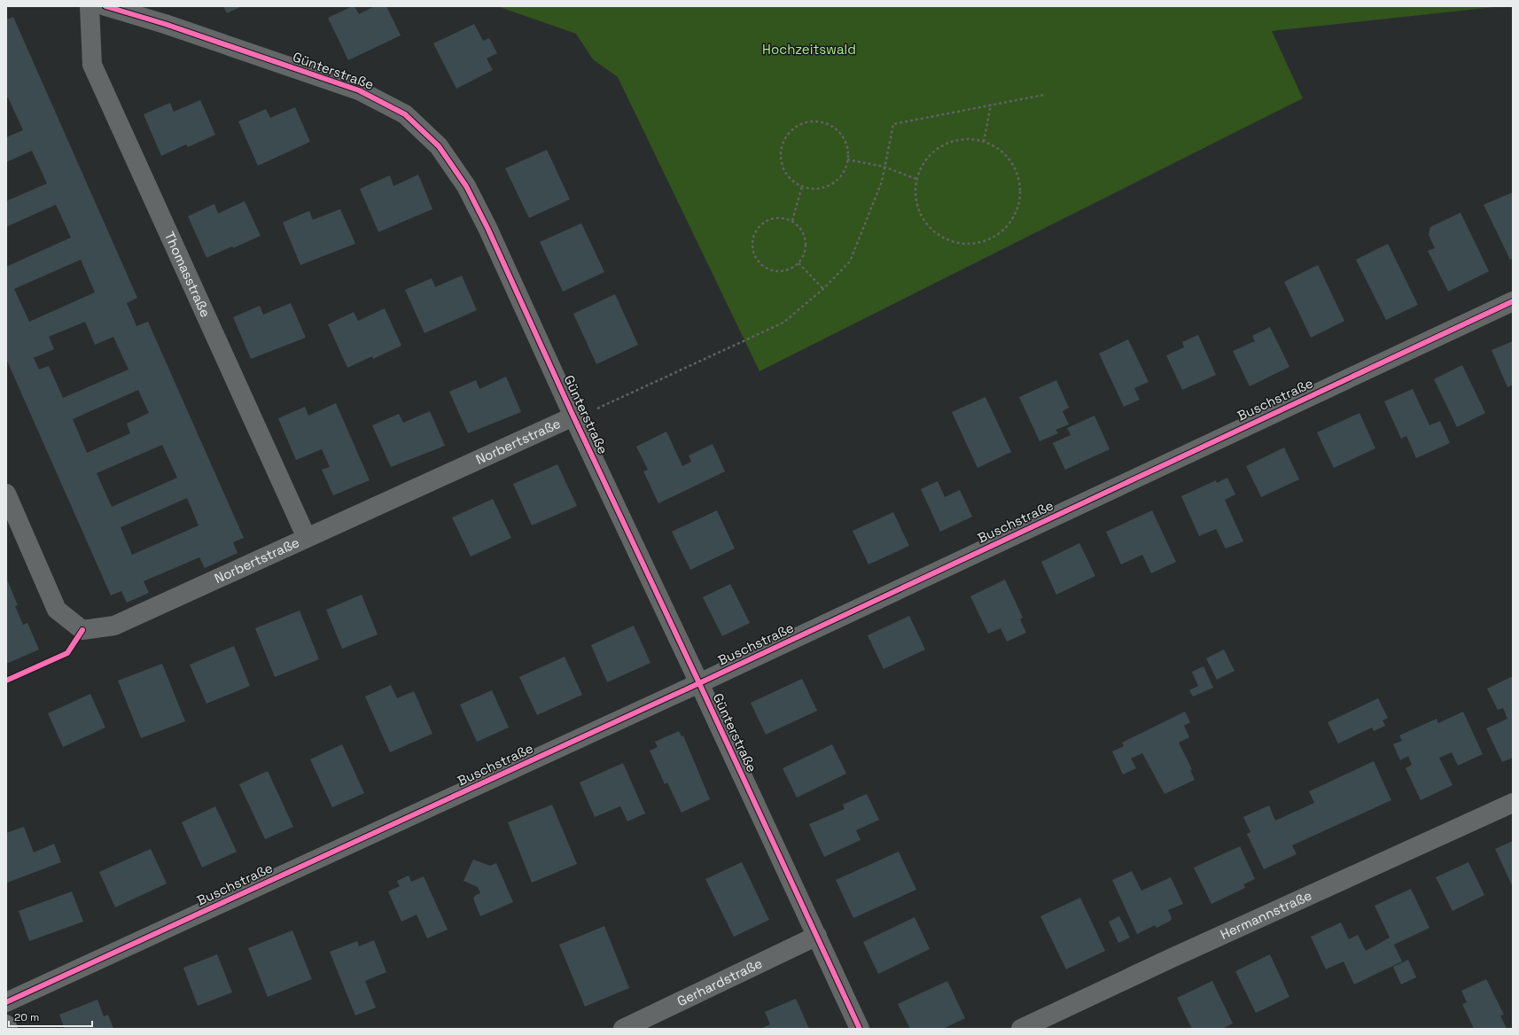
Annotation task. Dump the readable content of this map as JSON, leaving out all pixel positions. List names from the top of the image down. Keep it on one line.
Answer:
{"streets":{"street":["Günterstraße","Thomasstraße","Buschstraße","Norbertstraße","Hermannstraße","Gerhardstraße"]},"crossings":[["Günterstraße","Buschstraße"],["Günterstraße","Norbertstraße"],["Günterstraße","Gerhardstraße"],["Thomasstraße","Norbertstraße"]],"parks":["Hochzeitswald"],"scale_bar":"20 m"}
